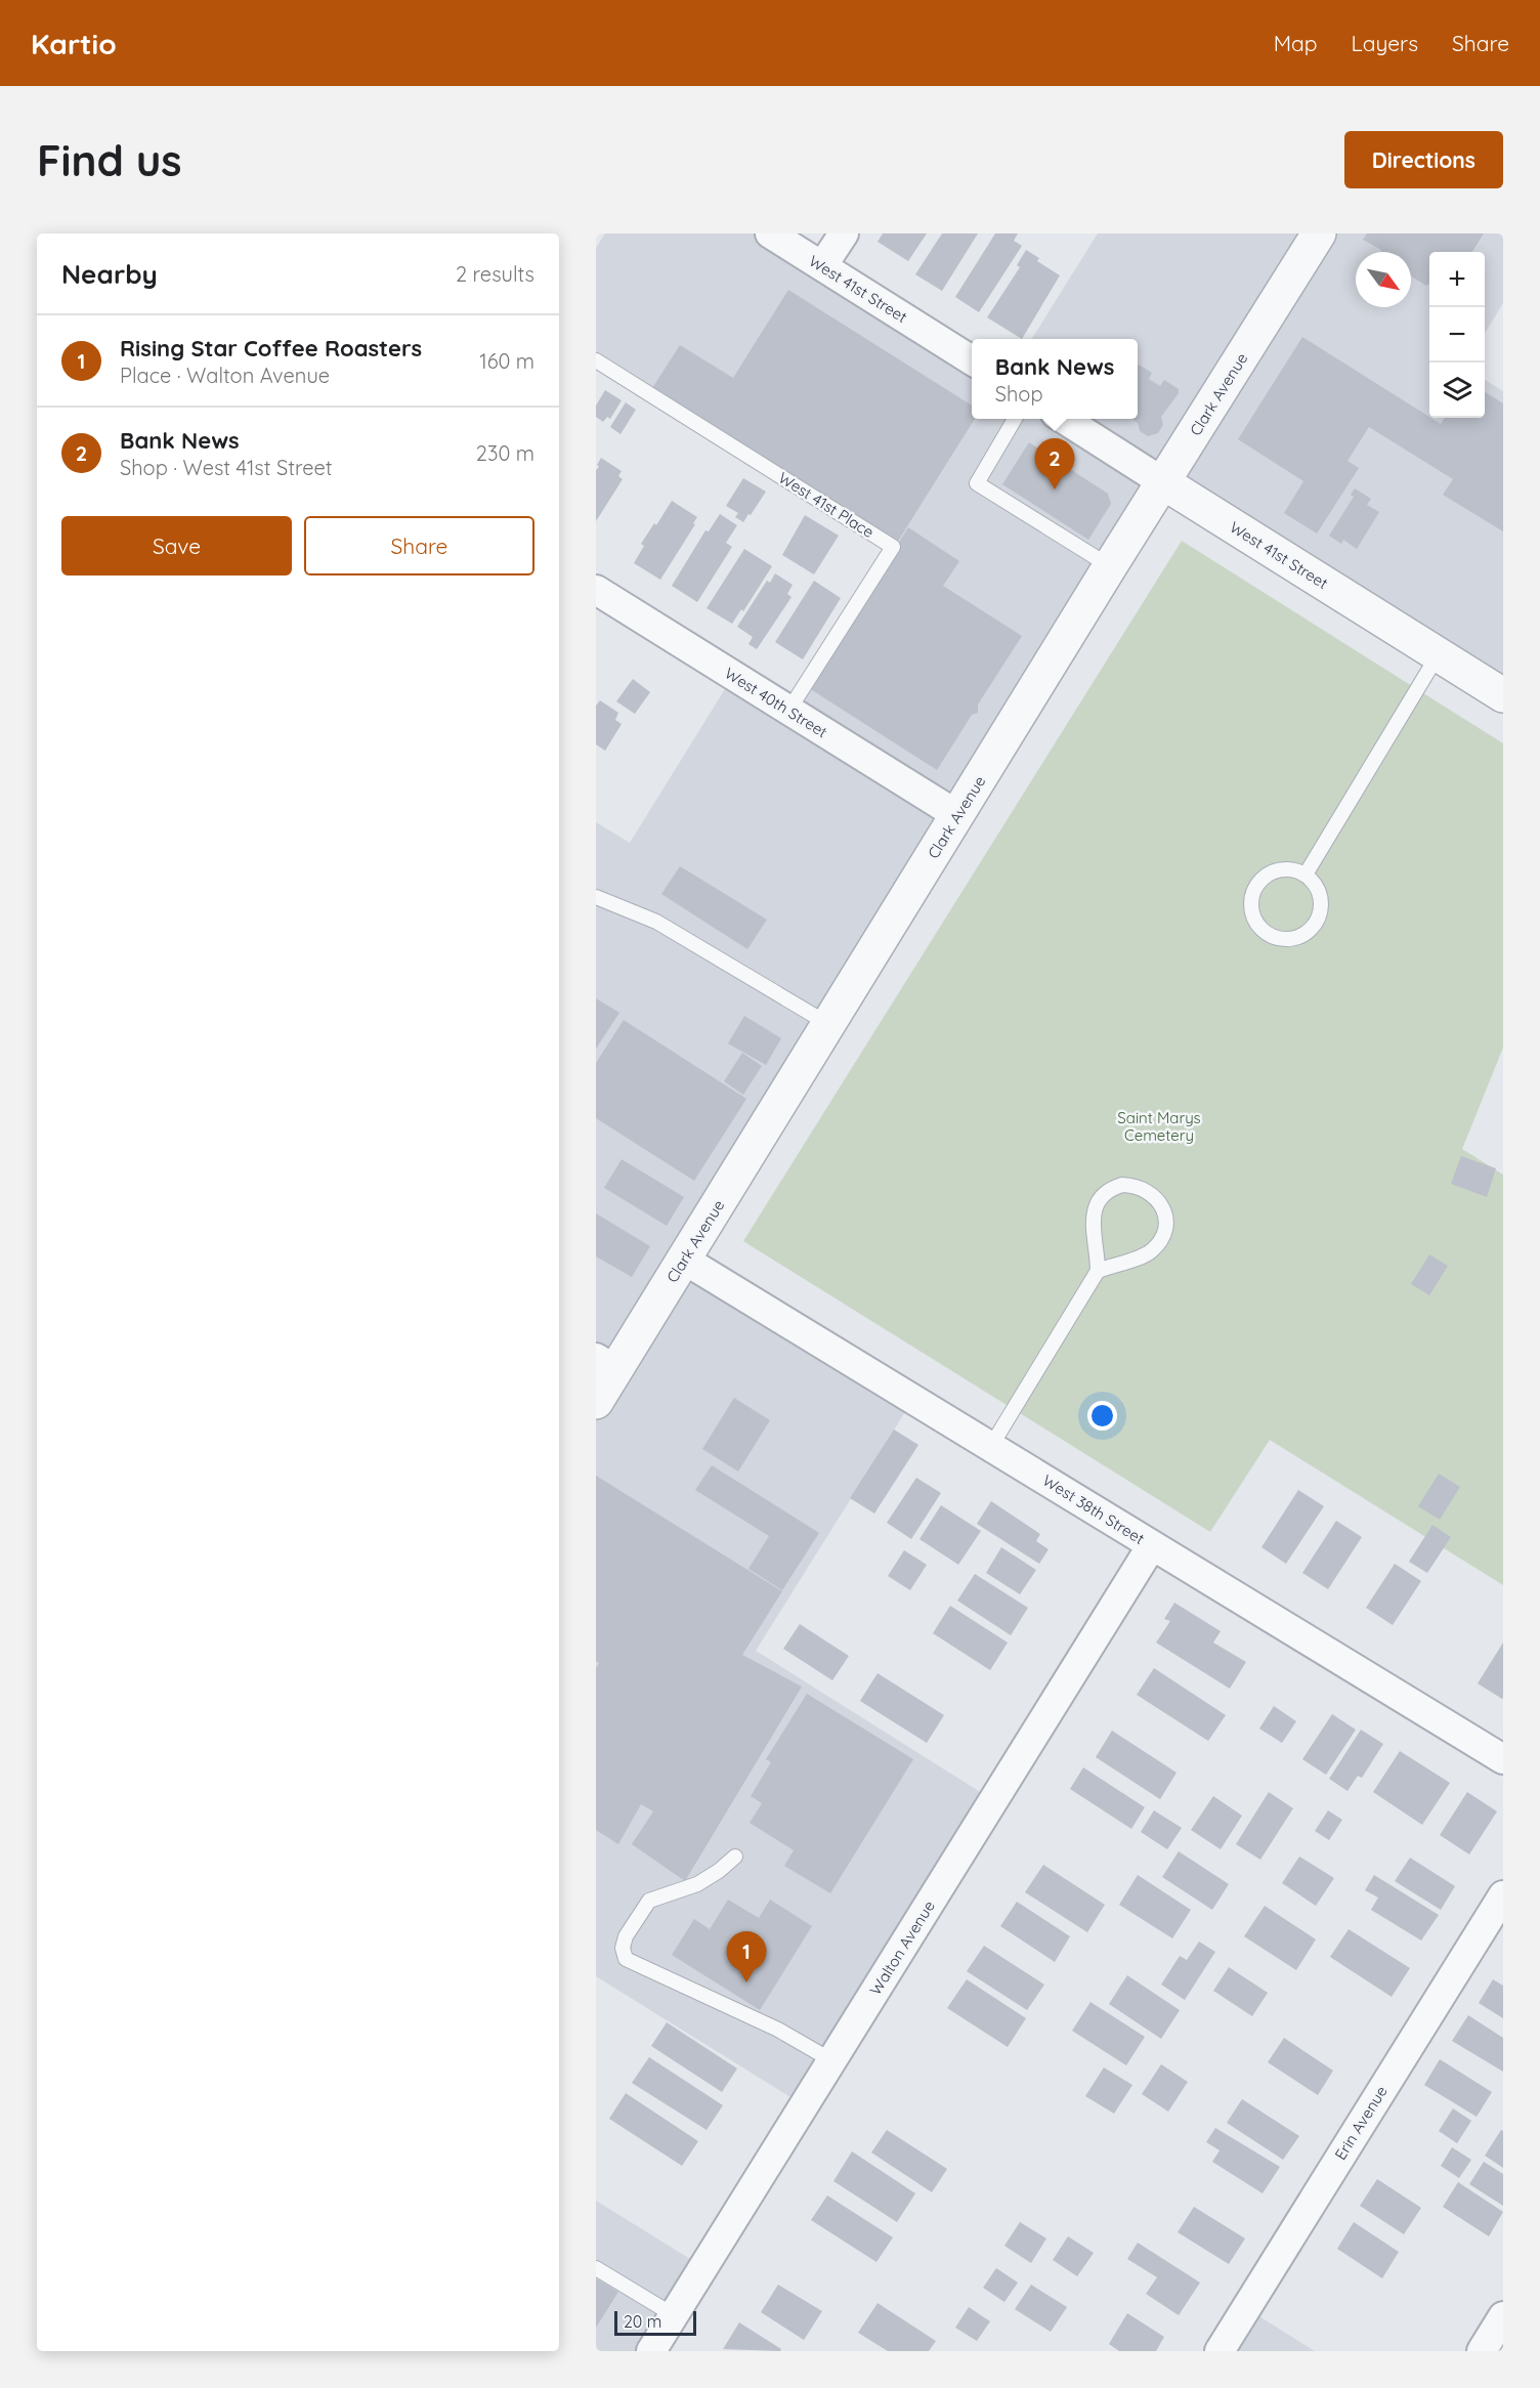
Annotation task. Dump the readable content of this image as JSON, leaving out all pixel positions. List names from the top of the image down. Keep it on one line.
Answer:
{"streets":{"street":["West 41st Street","Clark Avenue","West 40th Street","West 38th Street","Walton Avenue","Erin Avenue"],"lane":["West 41st Place"]},"crossings":[["West 41st Street","Clark Avenue"],["Clark Avenue","West 40th Street"],["Clark Avenue","West 38th Street"],["West 41st Place","West 40th Street"],["West 38th Street","Walton Avenue"]],"parks":["Saint Marys Cemetery"],"scale_bar":"20 m","north":"bottom right","page":{"header":"Kartio","nav":["Map","Layers","Share"],"buttons":["Directions",["Save","Share"]],"title":"Find us","heading":["Nearby","2 results"],"map_buttons":["+","−"],"list":[{"mark":"1","name":"Rising Star Coffee Roasters","note":"Place · Walton Avenue","value":"160 m"},{"mark":"2","name":"Bank News","note":"Shop · West 41st Street","value":"230 m"}],"popup":["Bank News","Shop"],"pins":["2","1"],"scale":"20 m"}}
